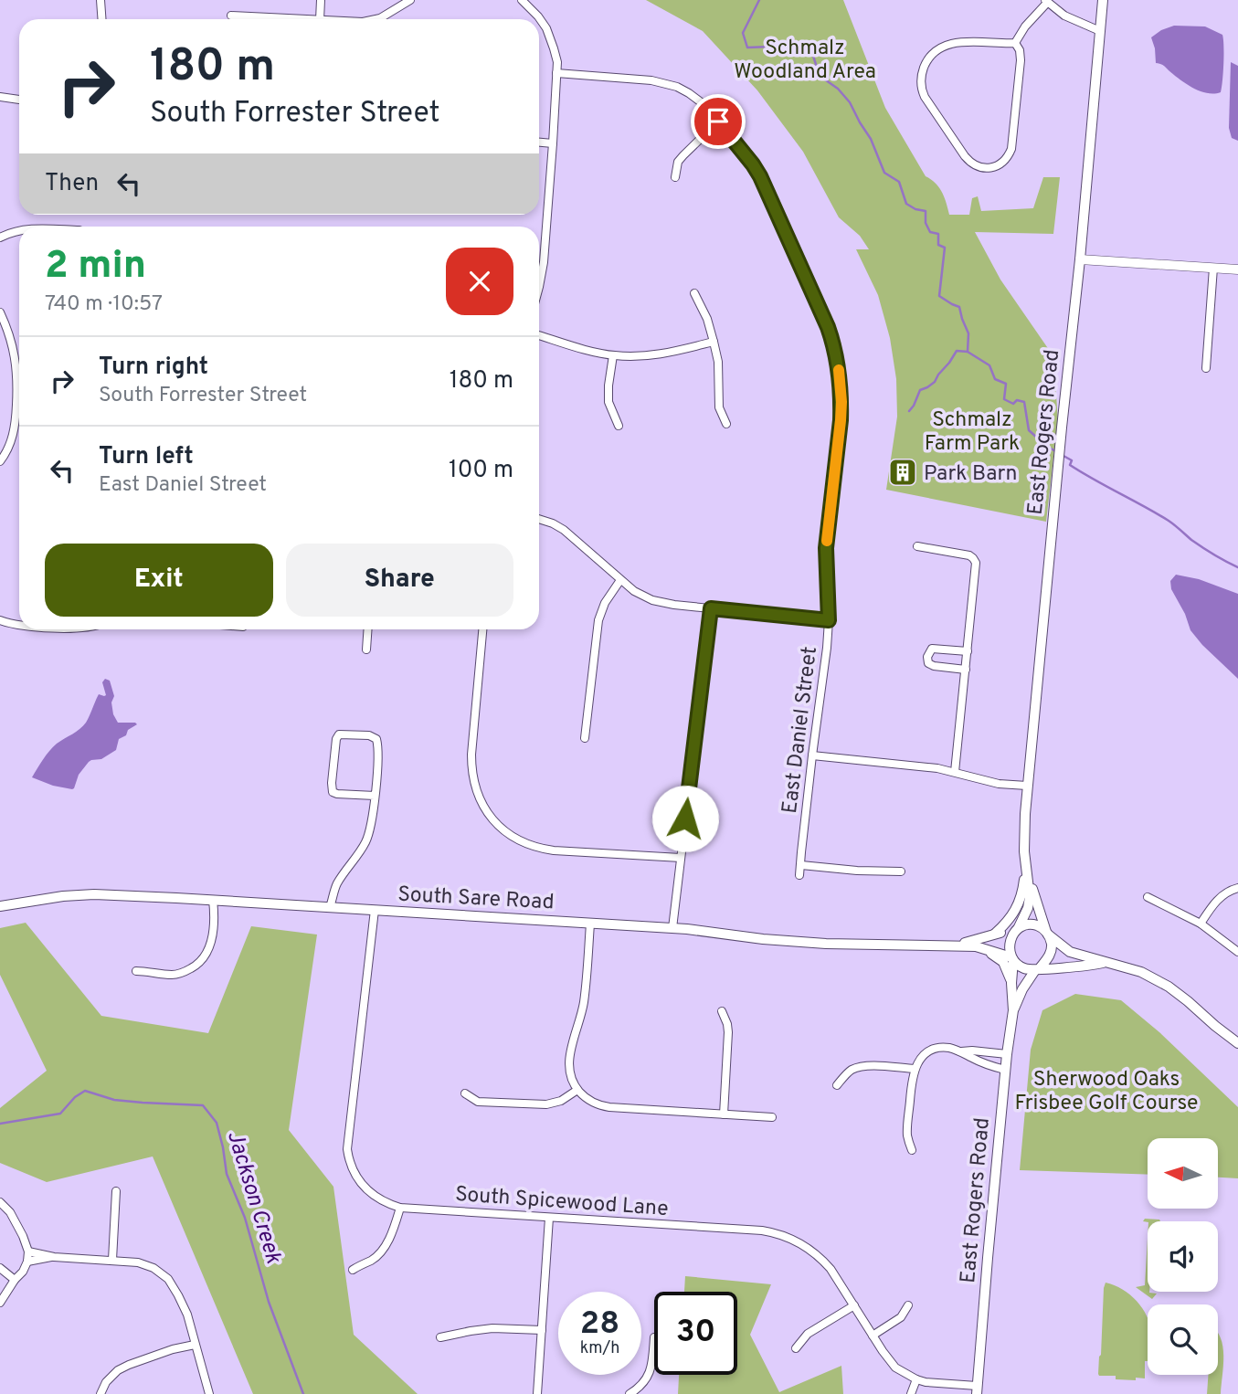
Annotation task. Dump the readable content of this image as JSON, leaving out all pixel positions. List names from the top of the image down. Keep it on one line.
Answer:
{"streets":{"main road":["East Rogers Road","South Sare Road"],"street":["East Daniel Street","South Spicewood Lane"]},"crossings":[["East Rogers Road","South Sare Road"],["East Rogers Road","South Spicewood Lane"],["South Sare Road","South Spicewood Lane"]],"water":["Jackson Creek"],"parks":["Schmalz Woodland Area","Schmalz Farm Park","Sherwood Oaks Frisbee Golf Course"],"places":{"building":["Park Barn"]},"north":"left","page":{"turn":["180 m","South Forrester Street"],"then":"Then","heading":["2 min","740 m · 10:57"],"list":[{"name":"Turn right","note":"South Forrester Street","value":"180 m"},{"name":"Turn left","note":"East Daniel Street","value":"100 m"}],"buttons":["Exit","Share"],"speed":"28 km/h","limit":"30"}}
